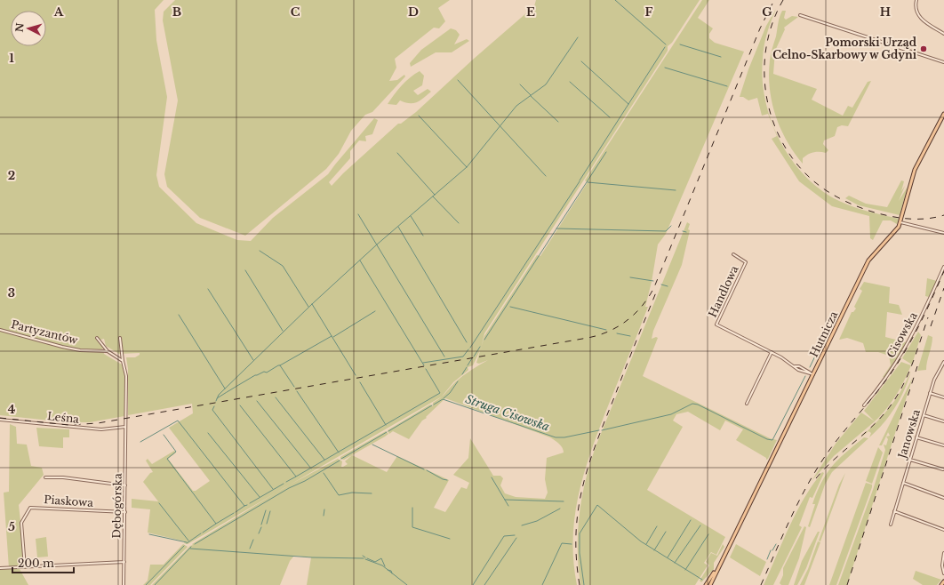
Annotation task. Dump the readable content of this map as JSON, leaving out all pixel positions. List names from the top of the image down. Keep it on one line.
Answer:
{"streets":{"main road":["Hutnicza"],"street":["Handlowa","Partyzantów","Cisowska","Leśna","Janowska","Piaskowa","Dębogórska"]},"crossings":[["Handlowa","Hutnicza"],["Leśna","Dębogórska"],["Piaskowa","Dębogórska"]],"water":["Struga Cisowska"],"places":["Pomorski Urząd Celno-Skarbowy w Gdyni"],"scale_bar":"200 m","north":"left","grid":{"columns":["A","B","C","D","E","F","G","H"],"rows":["1","2","3","4","5"]}}
